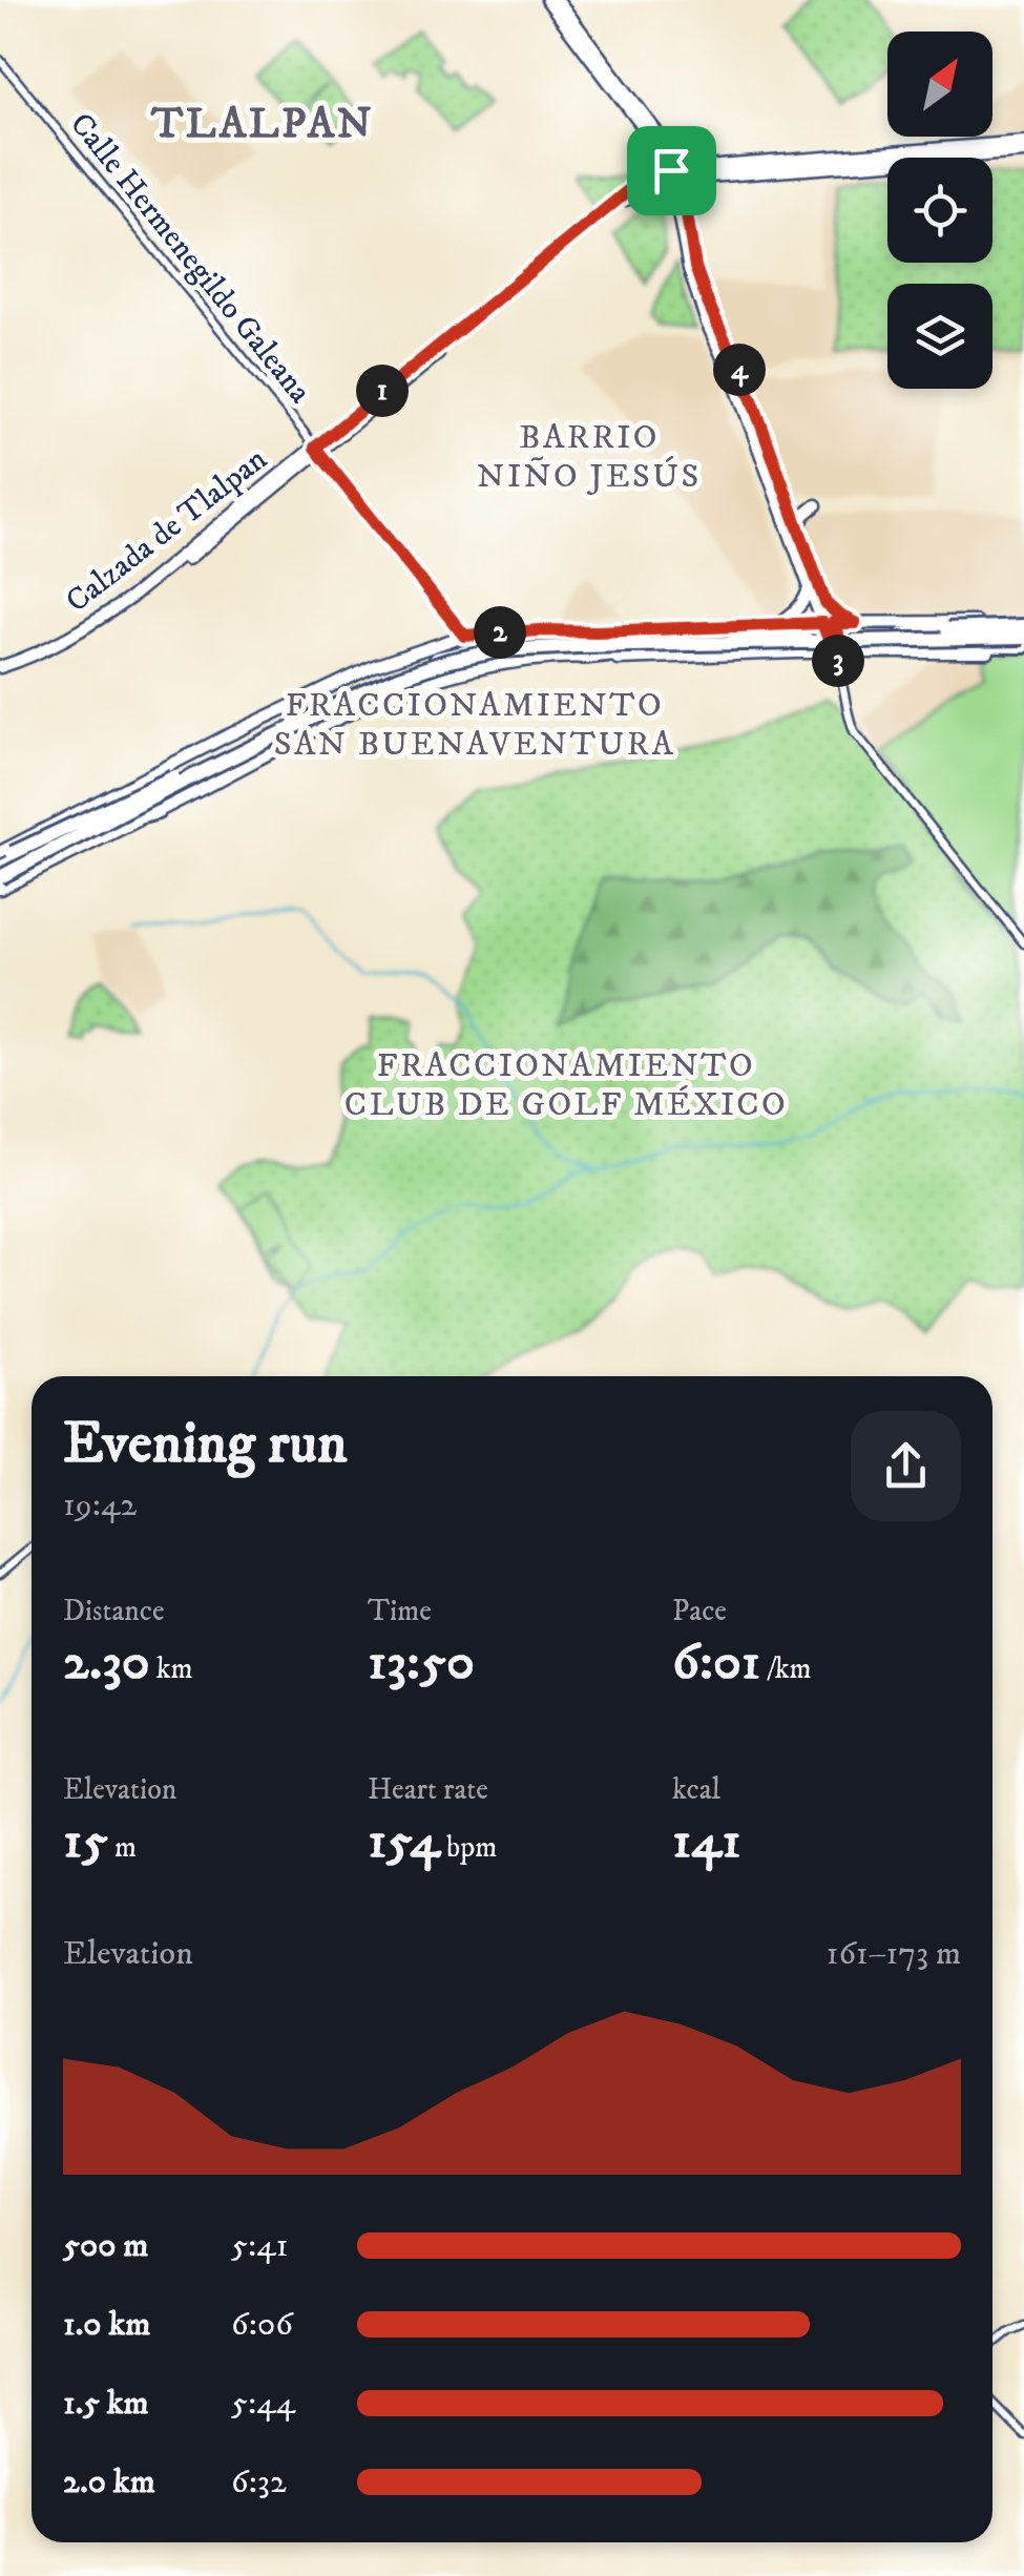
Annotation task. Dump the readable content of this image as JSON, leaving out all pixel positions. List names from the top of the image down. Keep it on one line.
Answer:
{"streets":{"main road":["Calzada de Tlalpan"],"street":["Calle Hermenegildo Galeana"]},"crossings":[["Calle Hermenegildo Galeana","Calzada de Tlalpan"]],"districts":["TLALPAN","BARRIO NIÑO JESÚS","FRACCIONAMIENTO SAN BUENAVENTURA","FRACCIONAMIENTO CLUB DE GOLF MÉXICO"],"north":"top right","page":{"pins":["4","1","2","3"],"heading":["Evening run","19:42"],"stats":[["Distance","2.30 km"],["Time","13:50"],["Pace","6:01 /km"],["Elevation","15 m"],["Heart rate","154 bpm"],["kcal","141"]],"chart":["Elevation","161–173 m"],"list":[{"name":"500 m","note":"5:41"},{"name":"1.0 km","note":"6:06"},{"name":"1.5 km","note":"5:44"},{"name":"2.0 km","note":"6:32"}]}}
